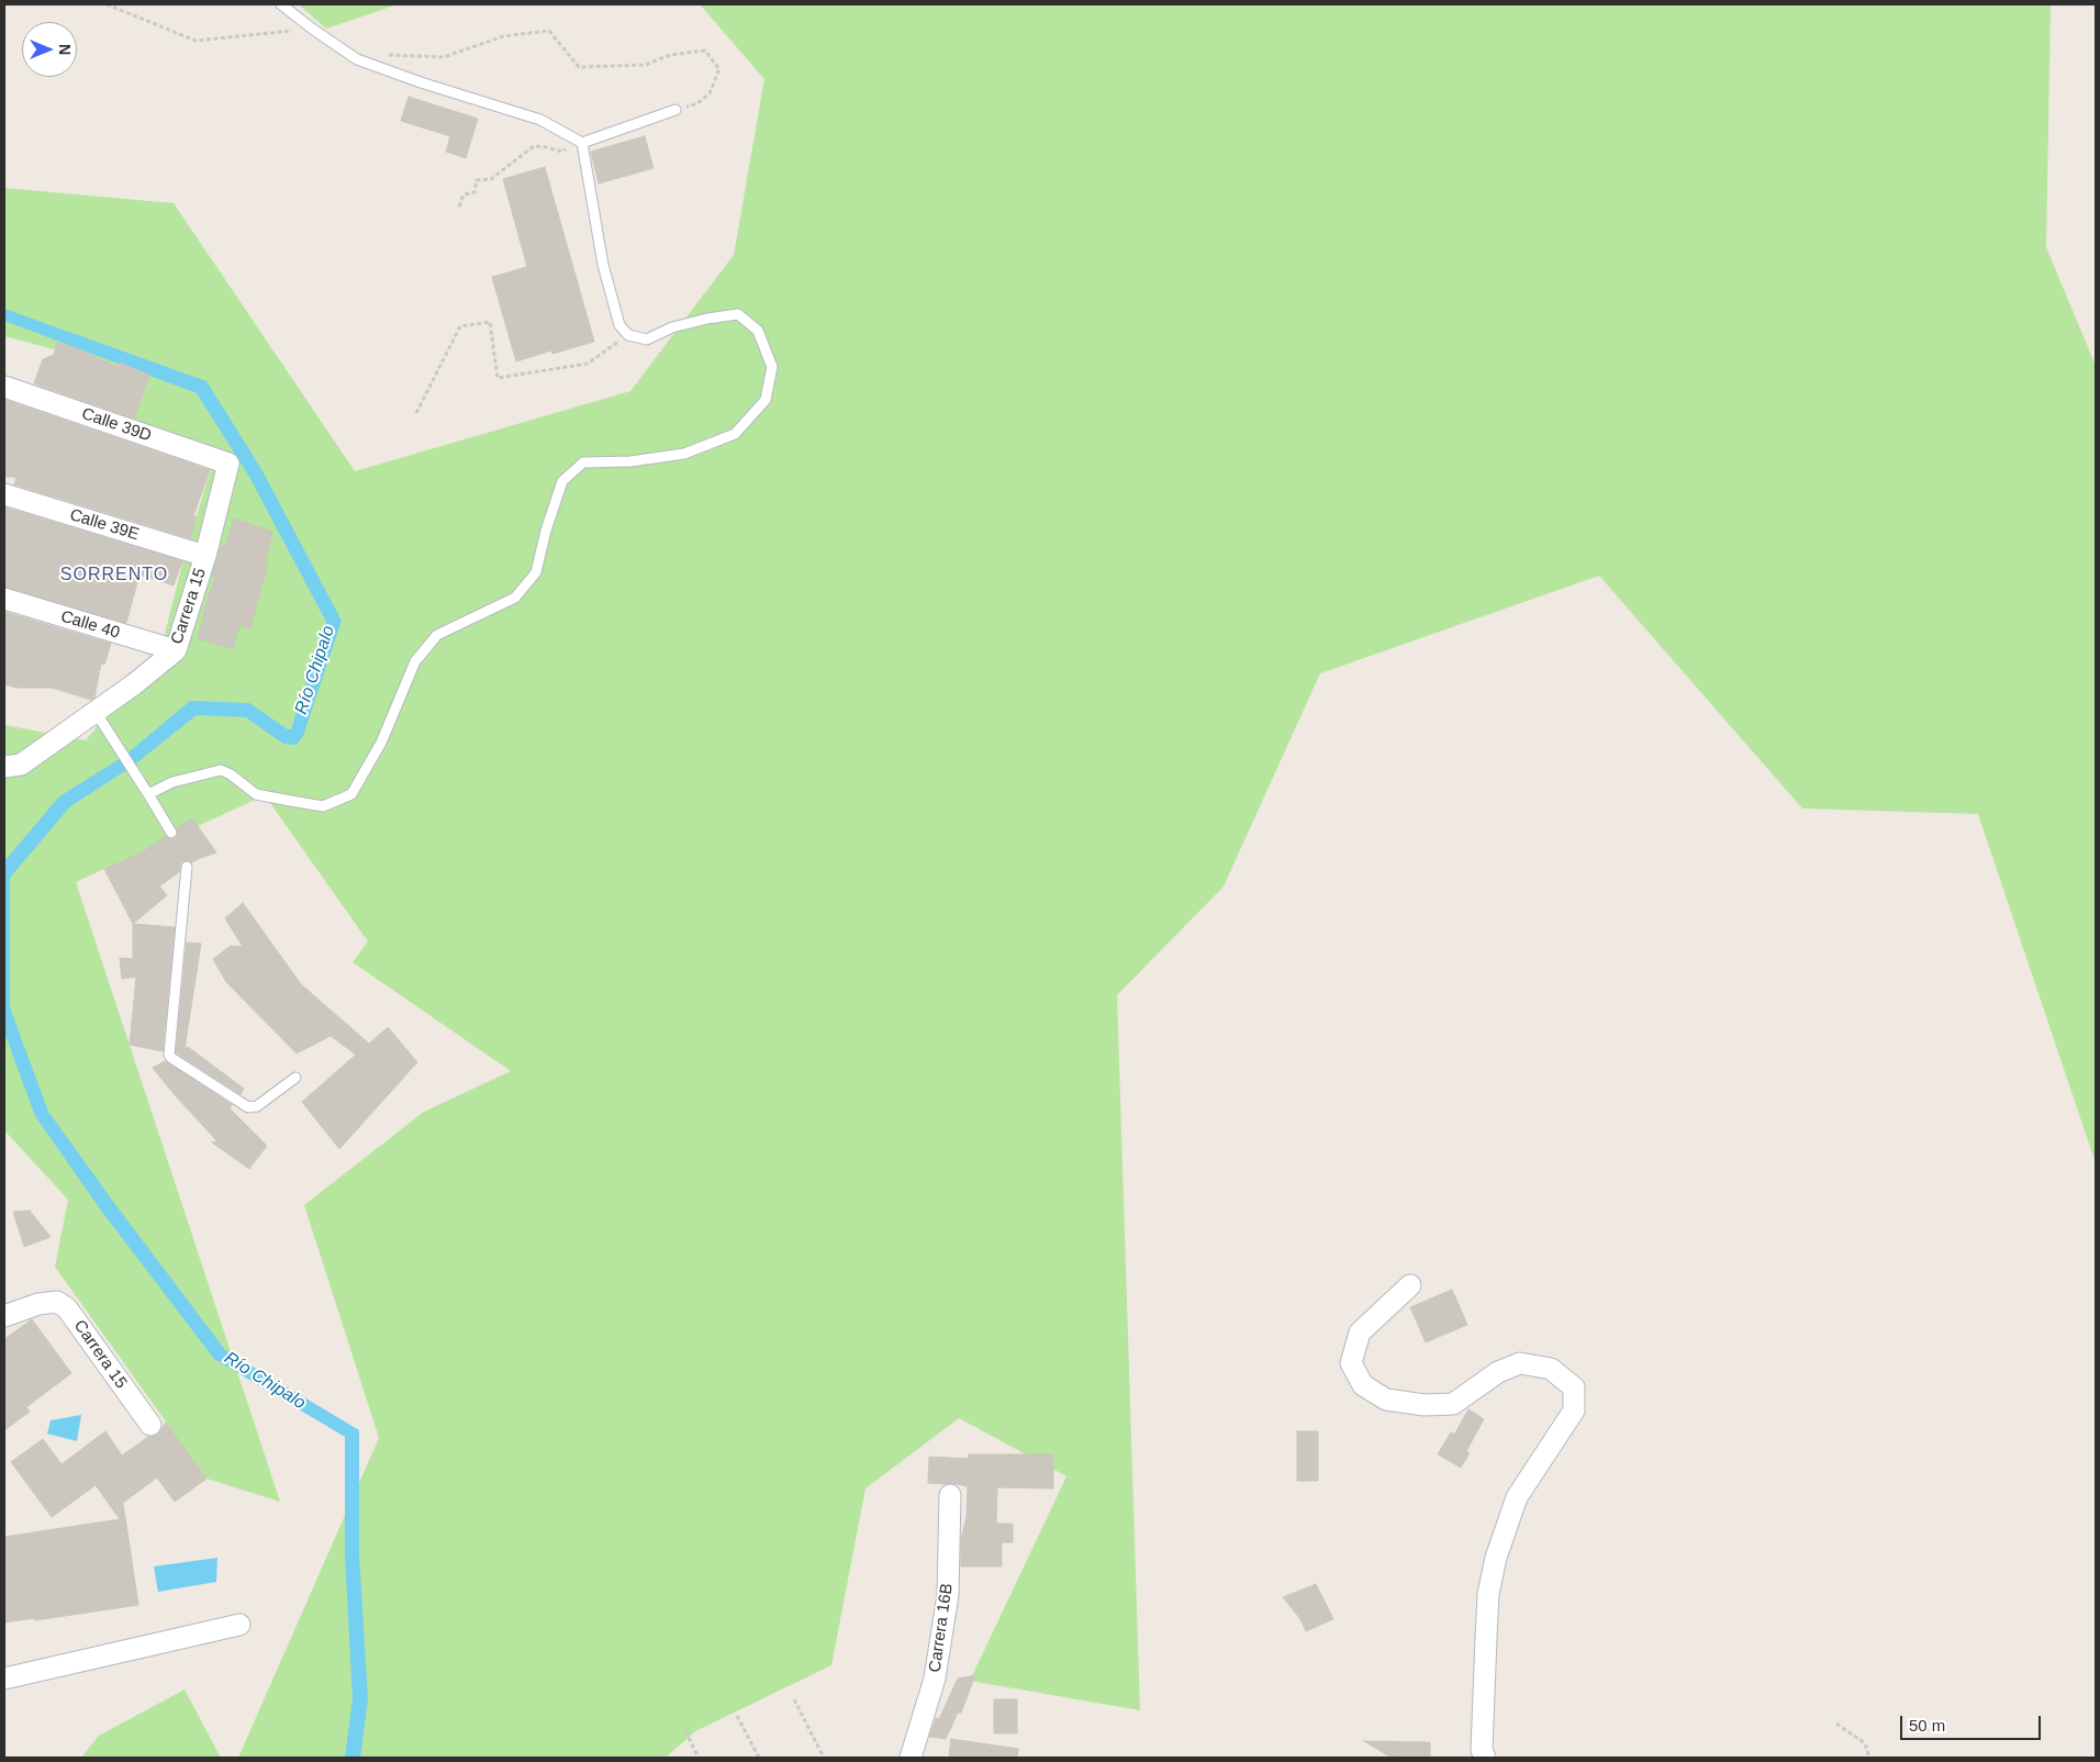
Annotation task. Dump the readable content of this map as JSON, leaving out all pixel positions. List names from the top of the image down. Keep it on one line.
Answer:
{"streets":{"street":["Calle 39D","Calle 39E","Carrera 15","Calle 40","Carrera 16B"]},"crossings":[["Calle 39D","Carrera 15"],["Calle 39E","Carrera 15"],["Carrera 15","Calle 40"]],"districts":["SORRENTO"],"water":["Río Chipalo"],"scale_bar":"50 m","north":"right"}
